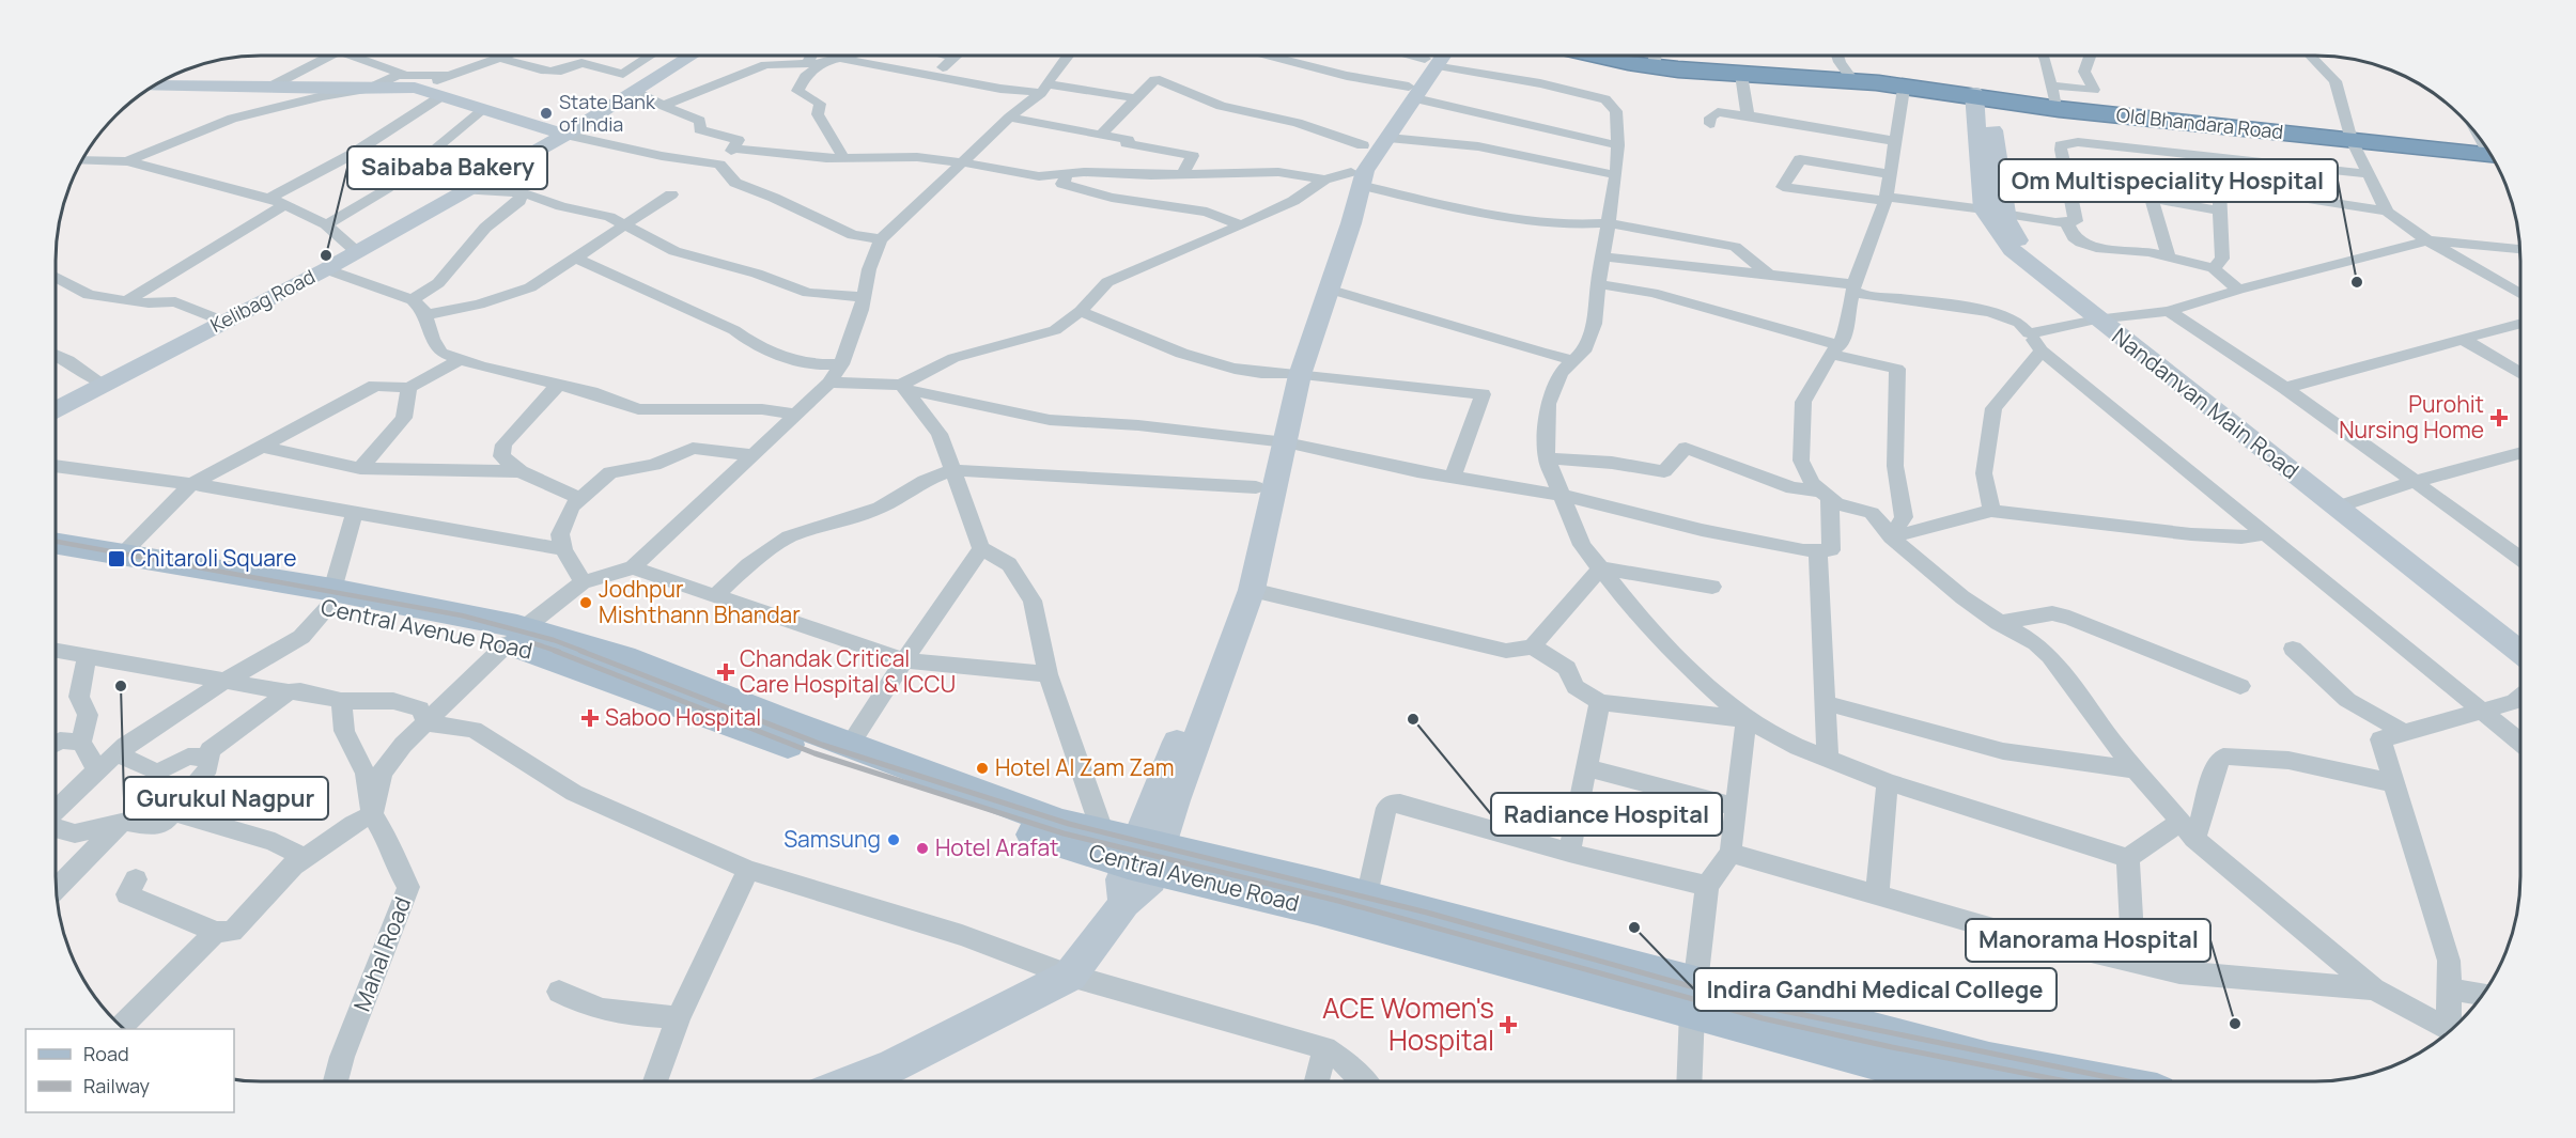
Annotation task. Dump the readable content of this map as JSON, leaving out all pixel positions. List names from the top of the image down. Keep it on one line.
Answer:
{"streets":{"highway":["Old Bhandara Road"],"main road":["Kelibag Road","Nandanvan Main Road","Central Avenue Road"],"street":["Mahal Road"]},"crossings":[["Old Bhandara Road","Nandanvan Main Road"]],"places":{"other":["State Bank of India","Saibaba Bakery","Om Multispeciality Hospital","Jodhpur Mishthann Bhandar","Gurukul Nagpur","Radiance Hospital","Hotel Al Zam Zam","Samsung","Hotel Arafat","Indira Gandhi Medical College","Manorama Hospital"],"health":["Purohit Nursing Home","Chandak Critical Care Hospital & ICCU","Saboo Hospital","ACE Women's Hospital"],"transit":["Chitaroli Square"]},"legend":["Road","Railway"]}
